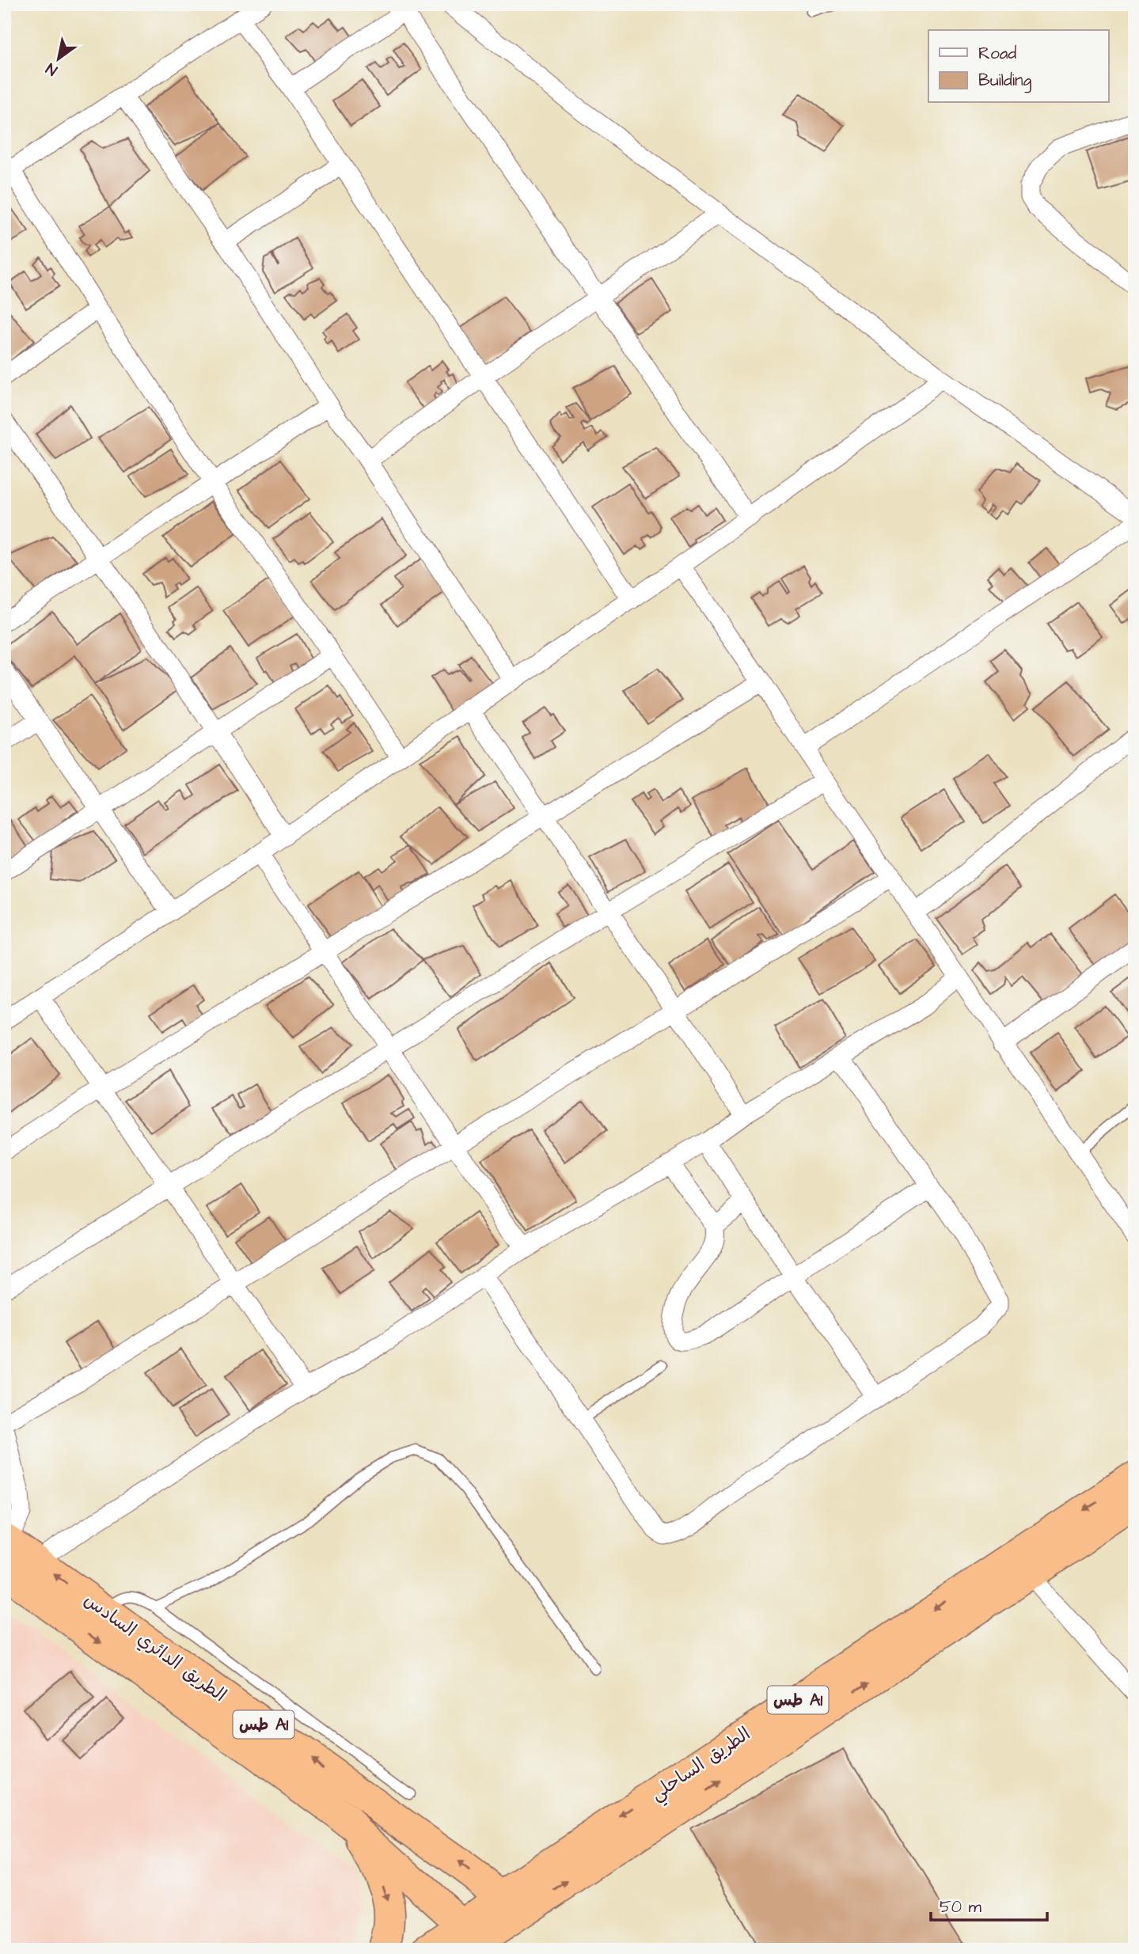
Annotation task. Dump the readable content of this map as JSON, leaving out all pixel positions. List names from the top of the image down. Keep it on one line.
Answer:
{"streets":{"highway":["الطريق الدائري السادس","طس A1","الطريق الساحلي"]},"crossings":[["الطريق الدائري السادس","الطريق الساحلي"]],"legend":["Road","Building"],"scale_bar":"50 m","north":"bottom left"}
